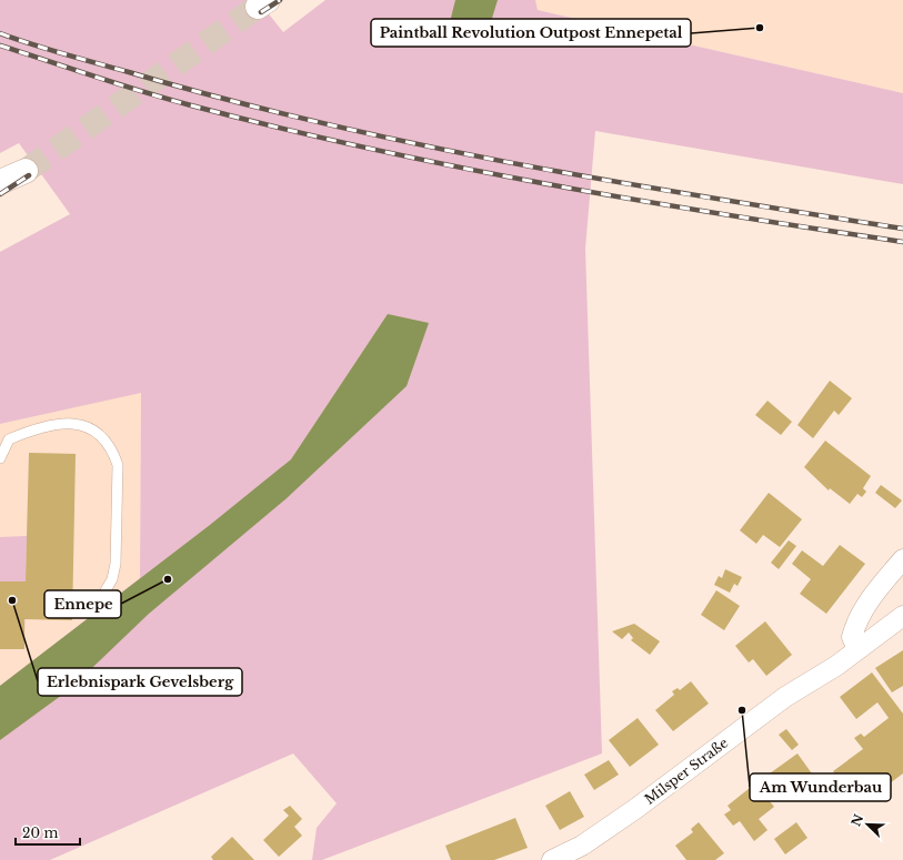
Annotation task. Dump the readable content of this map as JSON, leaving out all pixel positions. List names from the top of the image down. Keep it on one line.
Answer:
{"streets":{"street":["Milsper Straße"]},"places":["Paintball Revolution Outpost Ennepetal","Ennepe","Erlebnispark Gevelsberg","Am Wunderbau"],"scale_bar":"20 m","north":"top left"}
